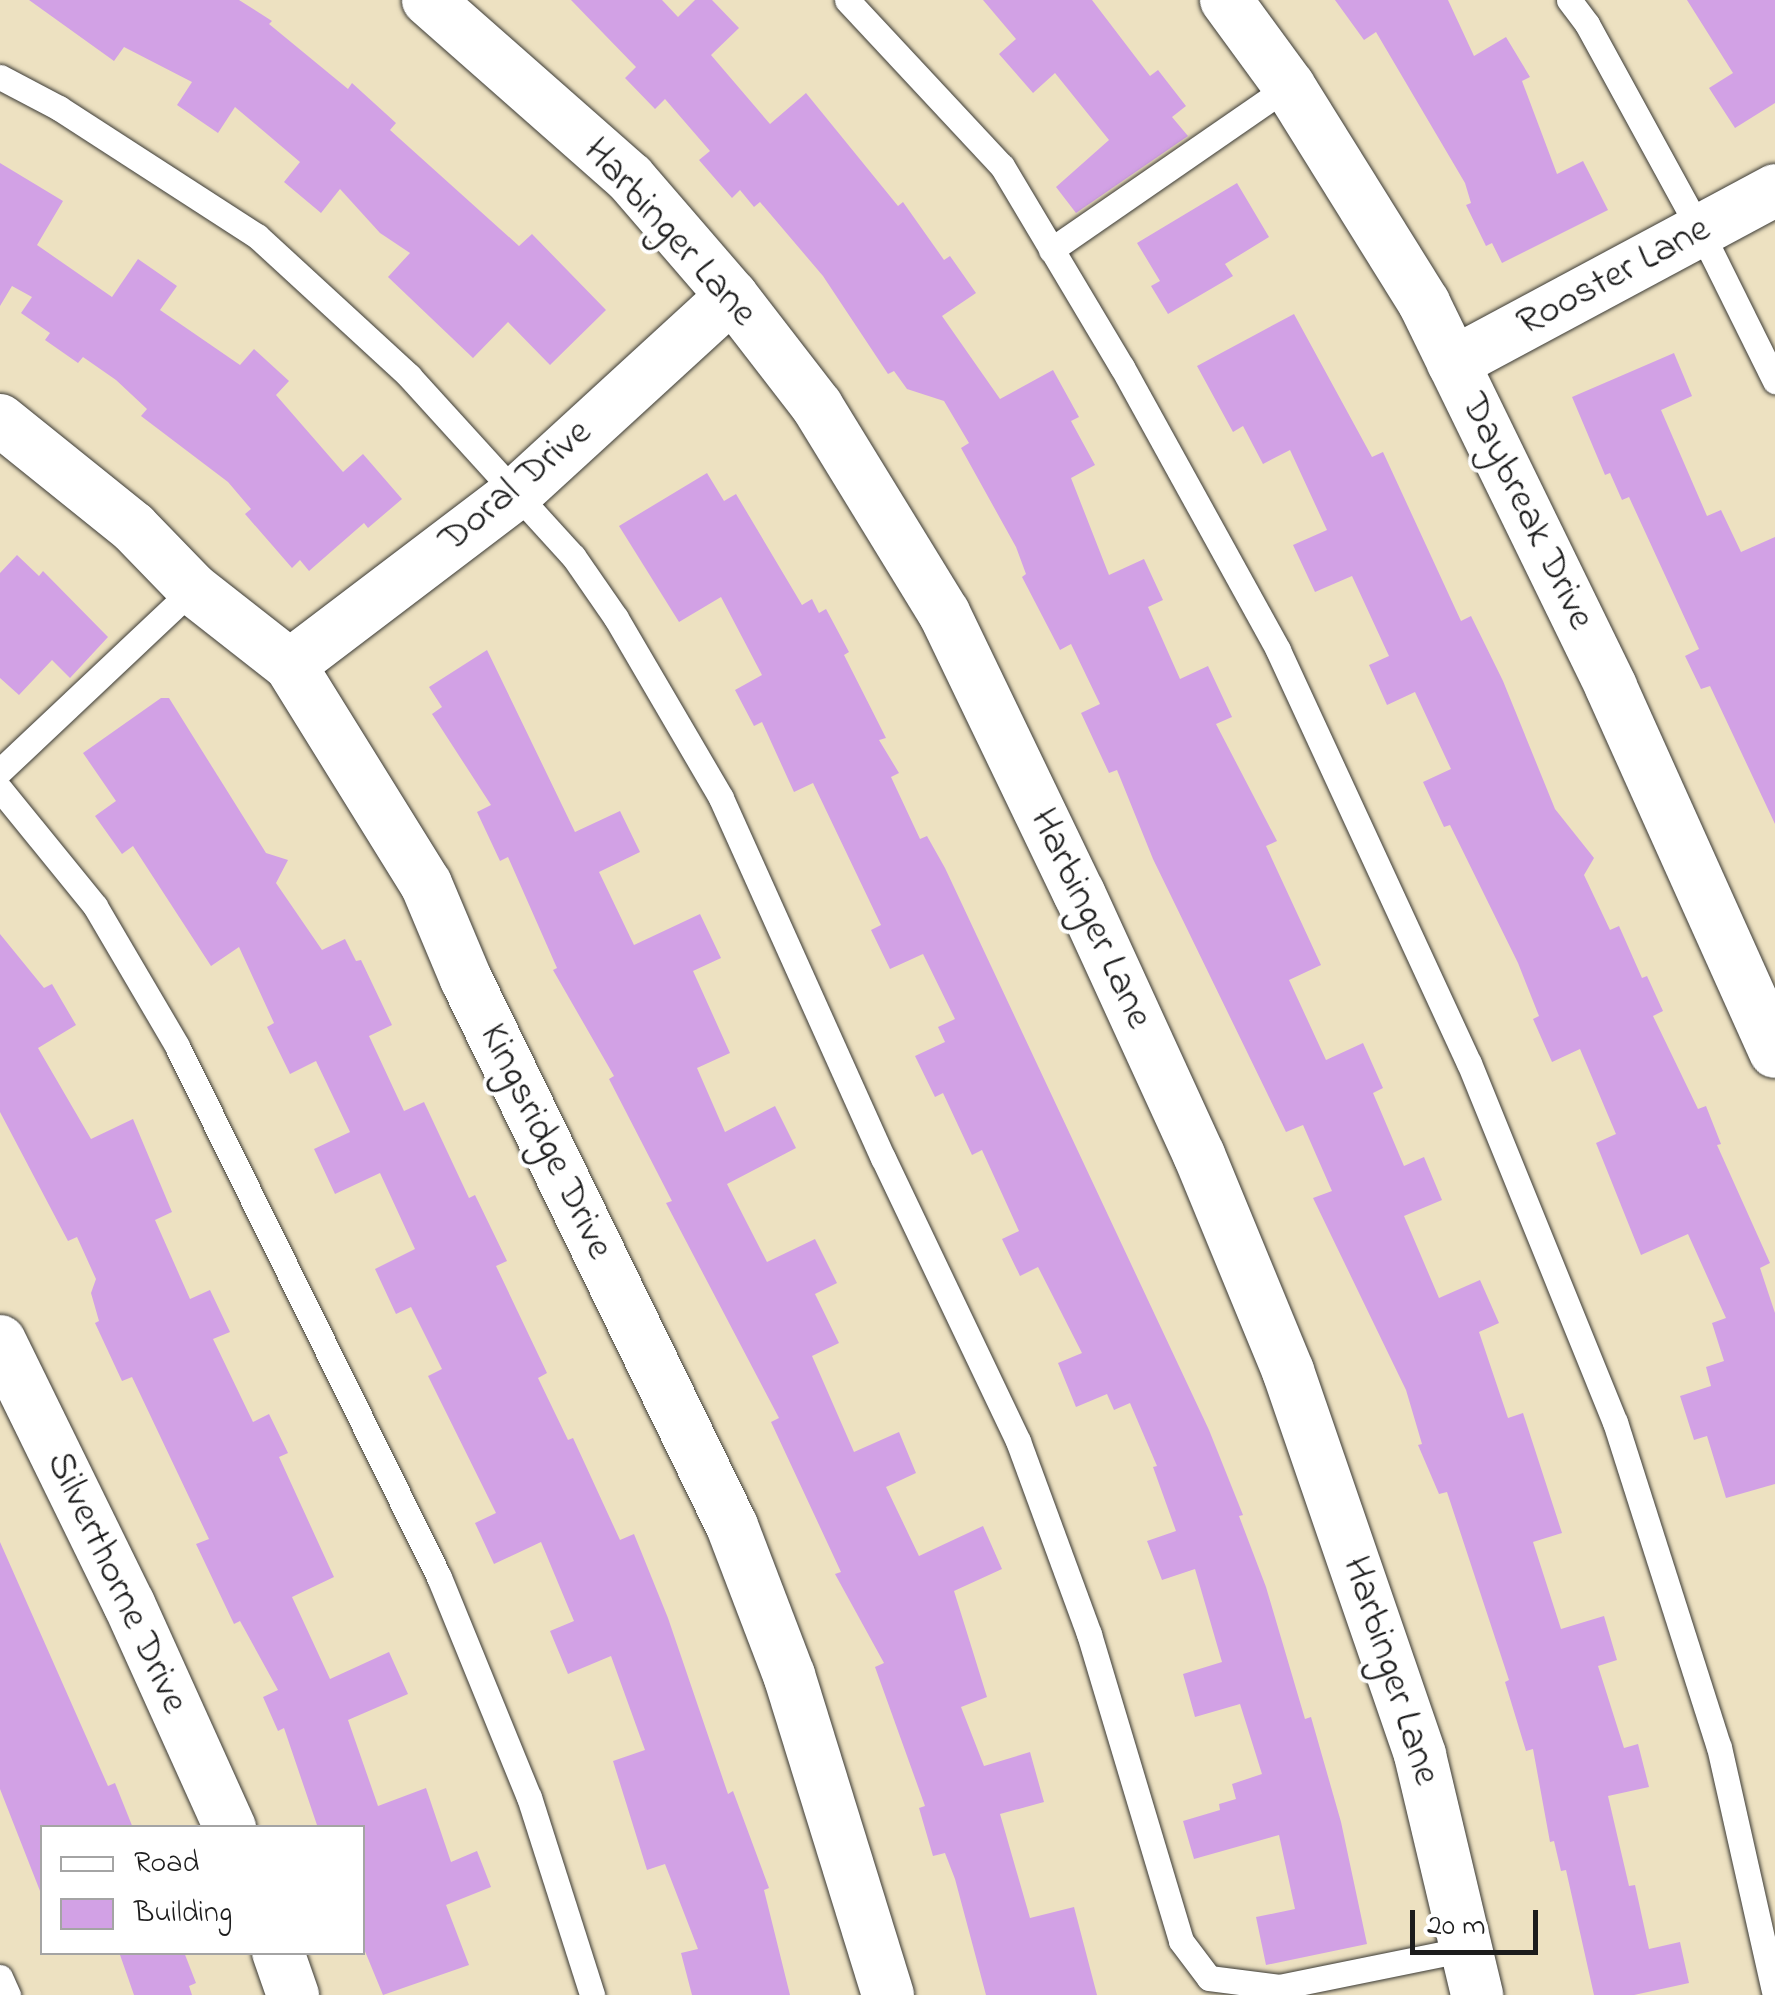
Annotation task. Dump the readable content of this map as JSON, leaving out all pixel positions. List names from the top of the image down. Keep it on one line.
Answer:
{"streets":{"street":["Harbinger Lane","Rooster Lane","Doral Drive","Daybreak Drive","Kingsridge Drive","Silverthorne Drive"]},"crossings":[["Harbinger Lane","Doral Drive"],["Rooster Lane","Daybreak Drive"],["Doral Drive","Kingsridge Drive"]],"legend":["Road","Building"],"scale_bar":"20 m"}
